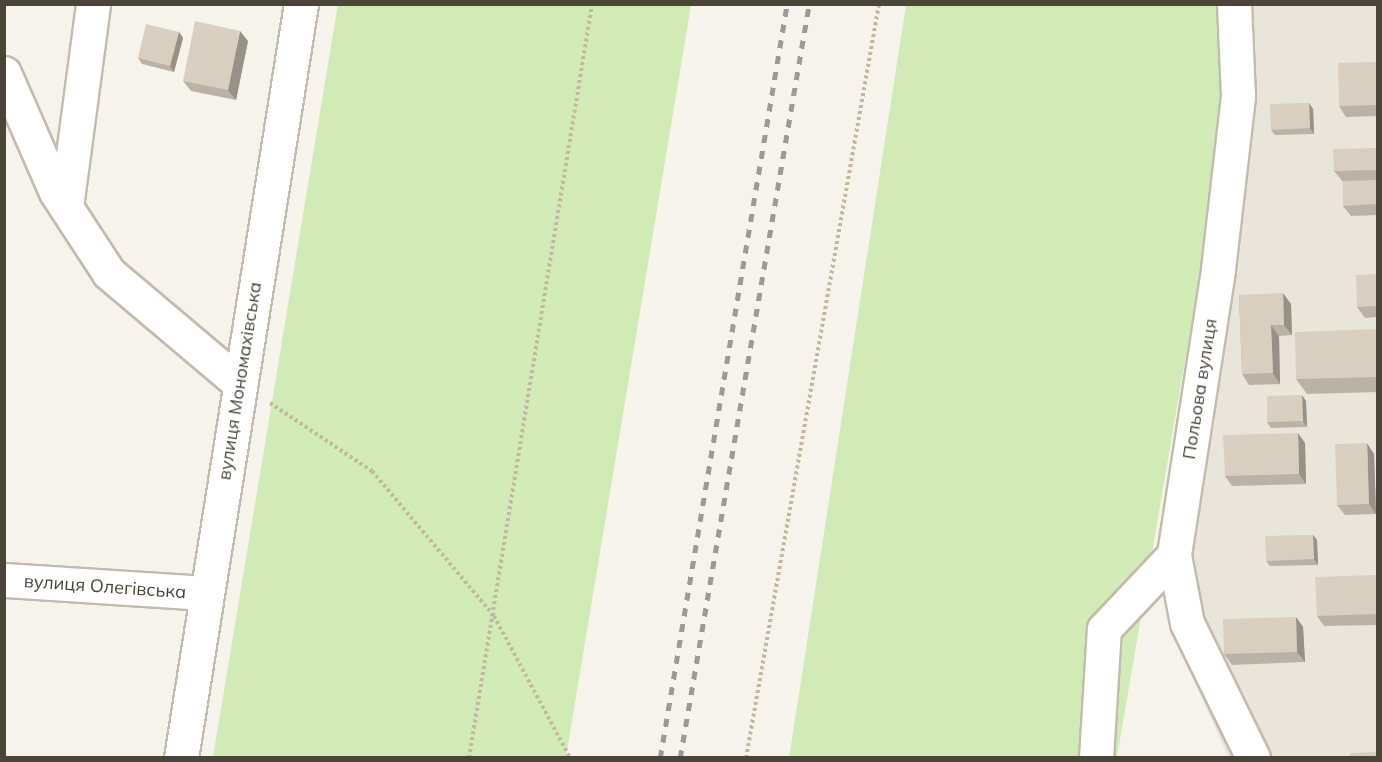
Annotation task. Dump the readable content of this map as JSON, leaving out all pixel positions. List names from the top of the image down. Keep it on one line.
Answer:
{"streets":{"street":["вулиця Мономахівська","Польова вулиця","вулиця Олегівська"]},"crossings":[["вулиця Мономахівська","вулиця Олегівська"]]}
